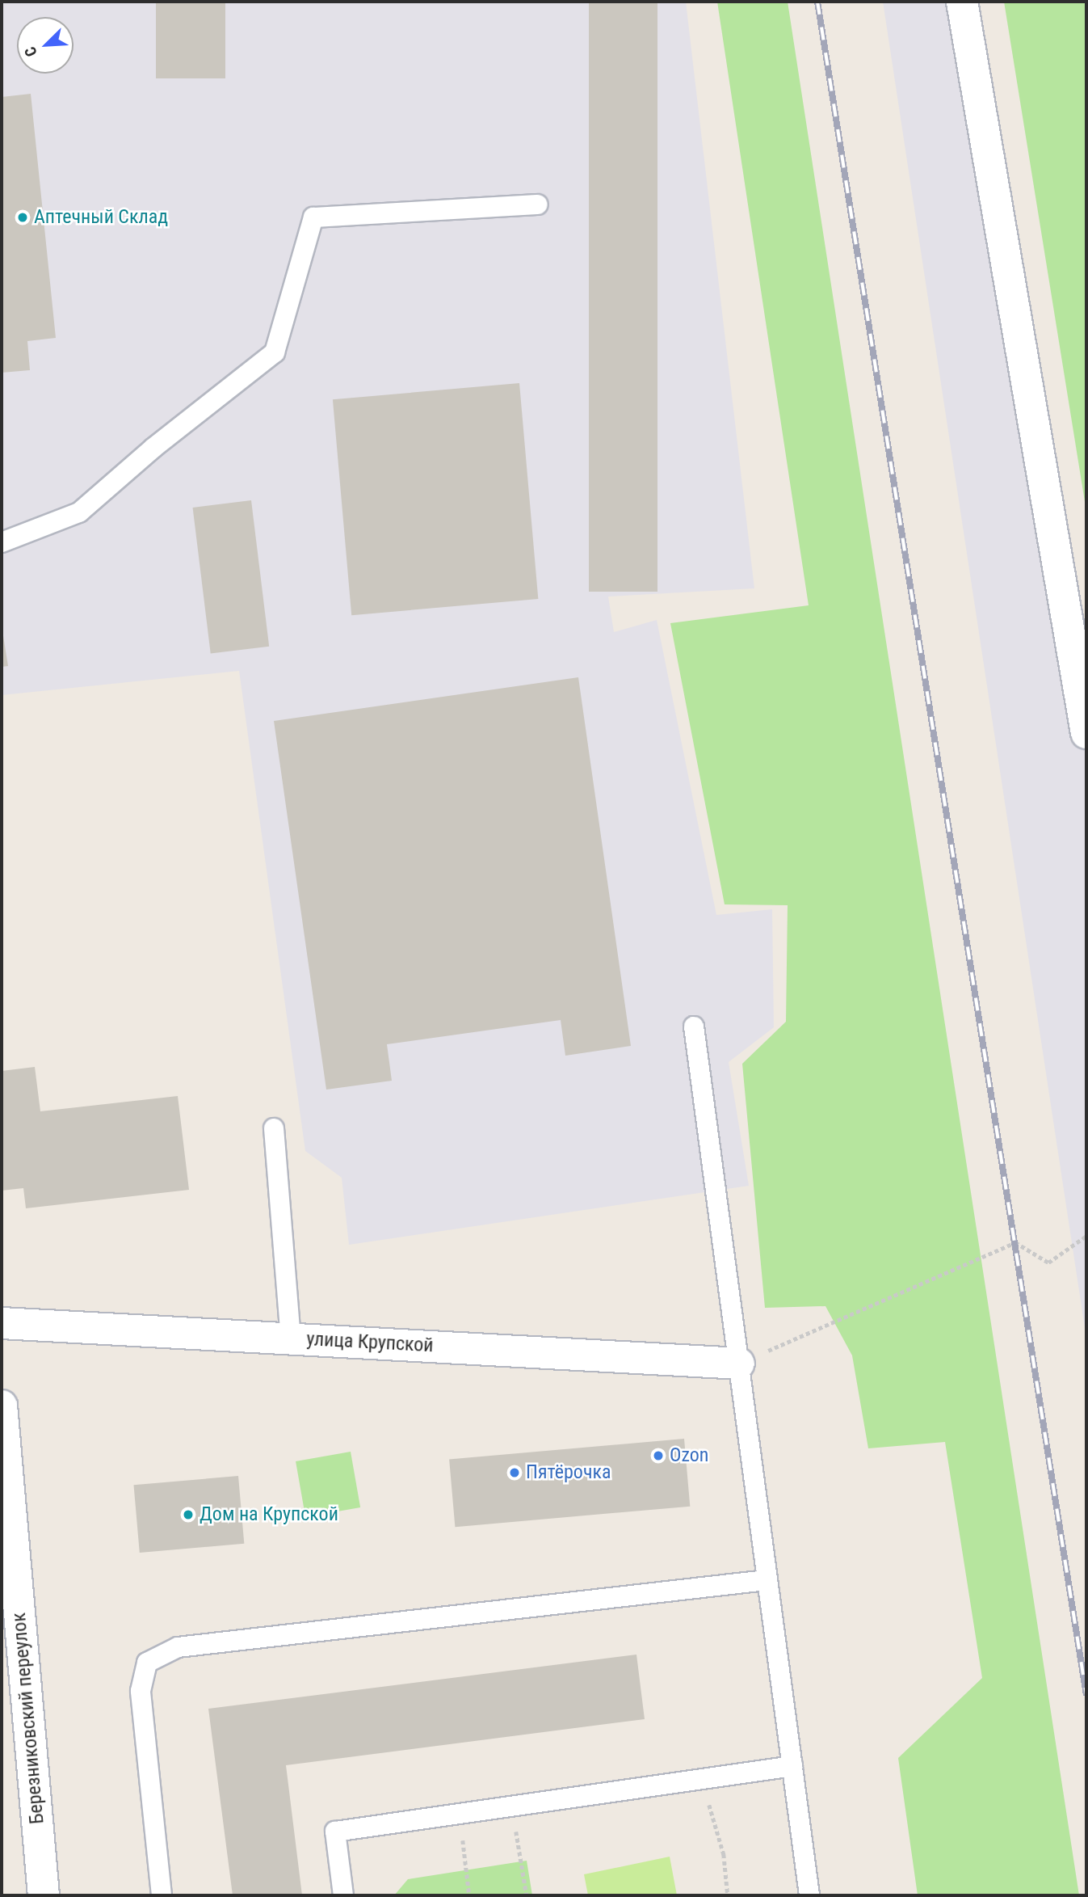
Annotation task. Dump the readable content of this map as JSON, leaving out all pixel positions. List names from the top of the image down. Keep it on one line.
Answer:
{"streets":{"street":["улица Крупской","Березниковский переулок"]},"places":["Аптечный Склад","Ozon","Пятёрочка","Дом на Крупской"],"north":"bottom left"}
